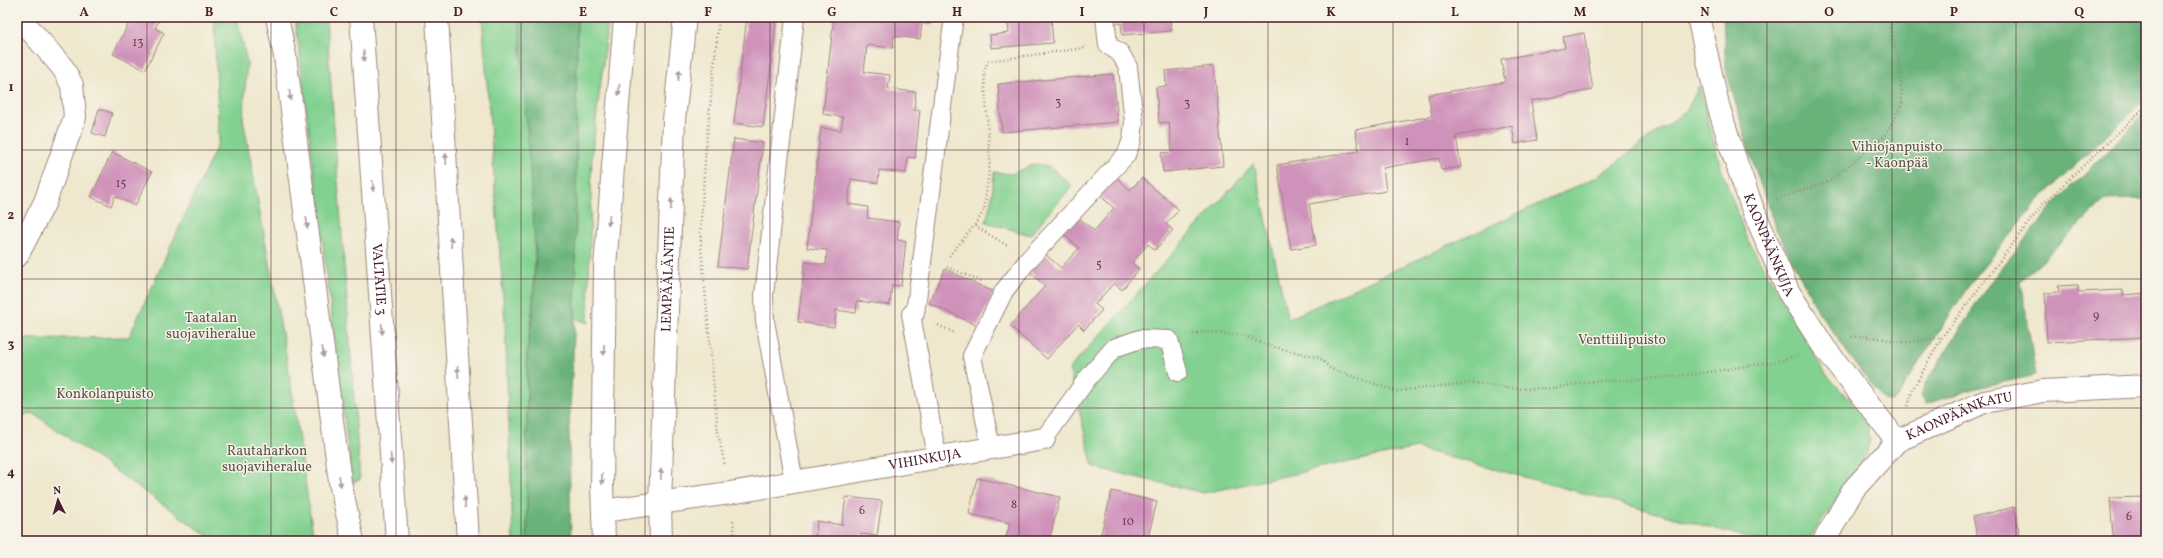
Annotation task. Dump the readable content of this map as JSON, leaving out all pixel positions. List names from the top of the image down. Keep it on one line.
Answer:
{"streets":{"main road":["KAONPÄÄNKUJA","VALTATIE 3","LEMPÄÄLÄNTIE","KAONPÄÄNKATU","VIHINKUJA"]},"crossings":[["KAONPÄÄNKUJA","KAONPÄÄNKATU"],["LEMPÄÄLÄNTIE","VIHINKUJA"]],"parks":["Vihiojanpuisto - Kaonpää","Taatalan suojaviheralue","Venttiilipuisto","Konkolanpuisto","Rautaharkon suojaviheralue"],"house_numbers":["13","3","3","1","15","5","9","8","6","6","10"],"north":"top","grid":{"columns":["A","B","C","D","E","F","G","H","I","J","K","L","M","N","O","P","Q"],"rows":["1","2","3","4"]}}
